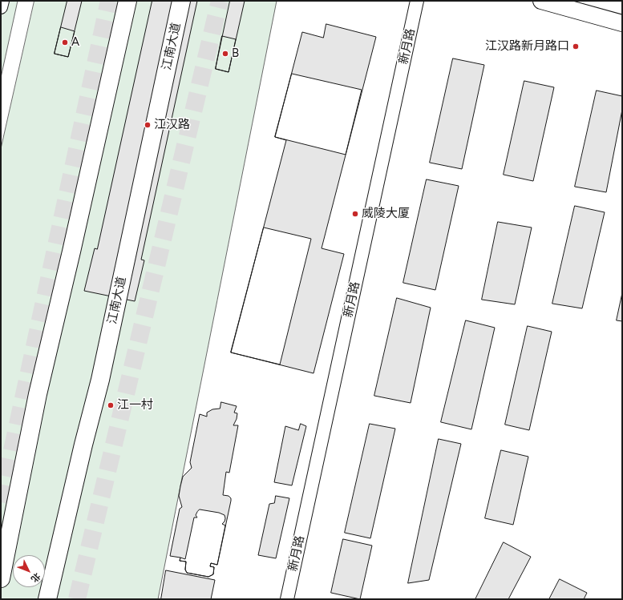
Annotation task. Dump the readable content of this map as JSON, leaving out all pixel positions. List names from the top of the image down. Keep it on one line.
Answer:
{"streets":{"main road":["江南大道"],"street":["新月路"]},"places":["A","江汉路新月路口","B","江汉路","威陵大厦","江一村"],"north":"bottom right"}
